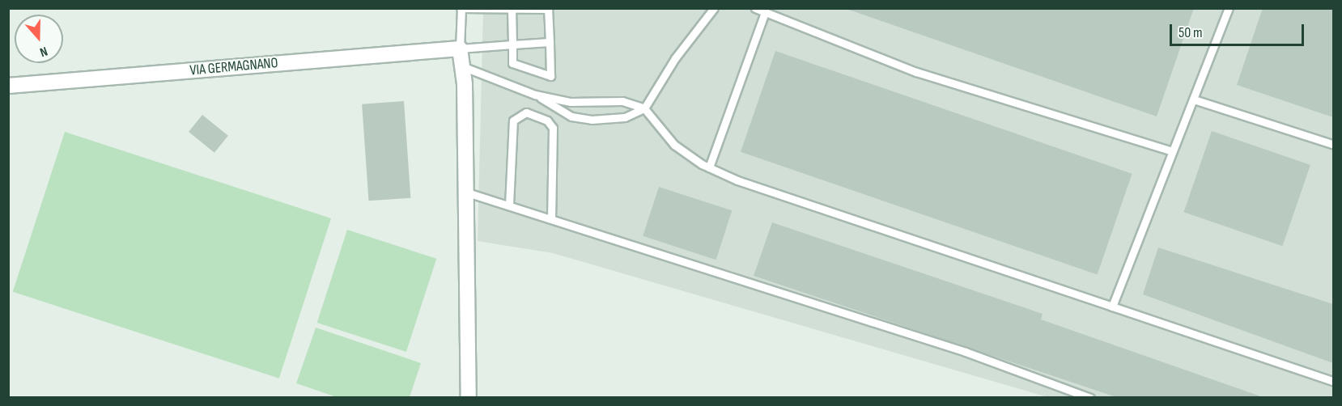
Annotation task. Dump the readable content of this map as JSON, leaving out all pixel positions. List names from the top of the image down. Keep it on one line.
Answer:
{"streets":{"street":["VIA GERMAGNANO"]},"scale_bar":"50 m","north":"bottom"}
